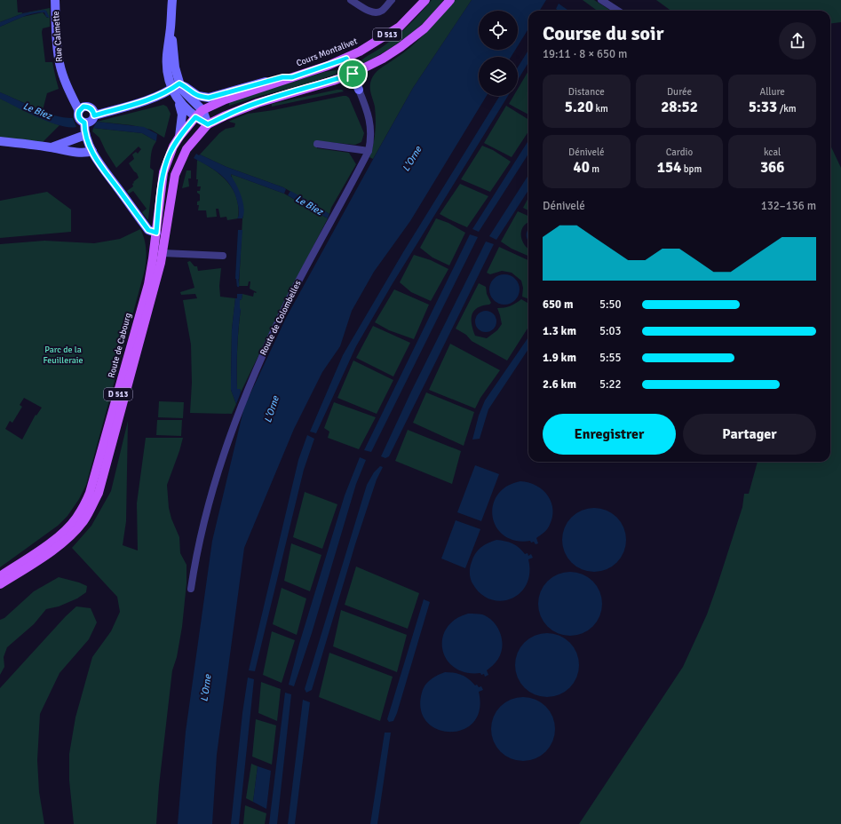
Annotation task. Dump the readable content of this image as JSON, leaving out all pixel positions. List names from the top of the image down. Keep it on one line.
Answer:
{"streets":{"main road":["D 513","Cours Montalivet","Route de Cabourg"],"street":["Rue Calmette","Route de Colombelles"]},"crossings":[["D 513","Route de Colombelles"],["D 513","Route de Cabourg"],["Cours Montalivet","Route de Colombelles"],["Cours Montalivet","Route de Cabourg"]],"water":["Le Biez","L'Orne"],"parks":["Parc de la Feuilleraie"],"page":{"heading":["Course du soir","19:11 · 8 × 650 m"],"stats":[["Distance","5.20 km"],["Durée","28:52"],["Allure","5:33 /km"],["Dénivelé","40 m"],["Cardio","154 bpm"],["kcal","366"]],"chart":["Dénivelé","132–136 m"],"list":[{"name":"650 m","note":"5:50"},{"name":"1.3 km","note":"5:03"},{"name":"1.9 km","note":"5:55"},{"name":"2.6 km","note":"5:22"}],"buttons":["Enregistrer","Partager"]}}
